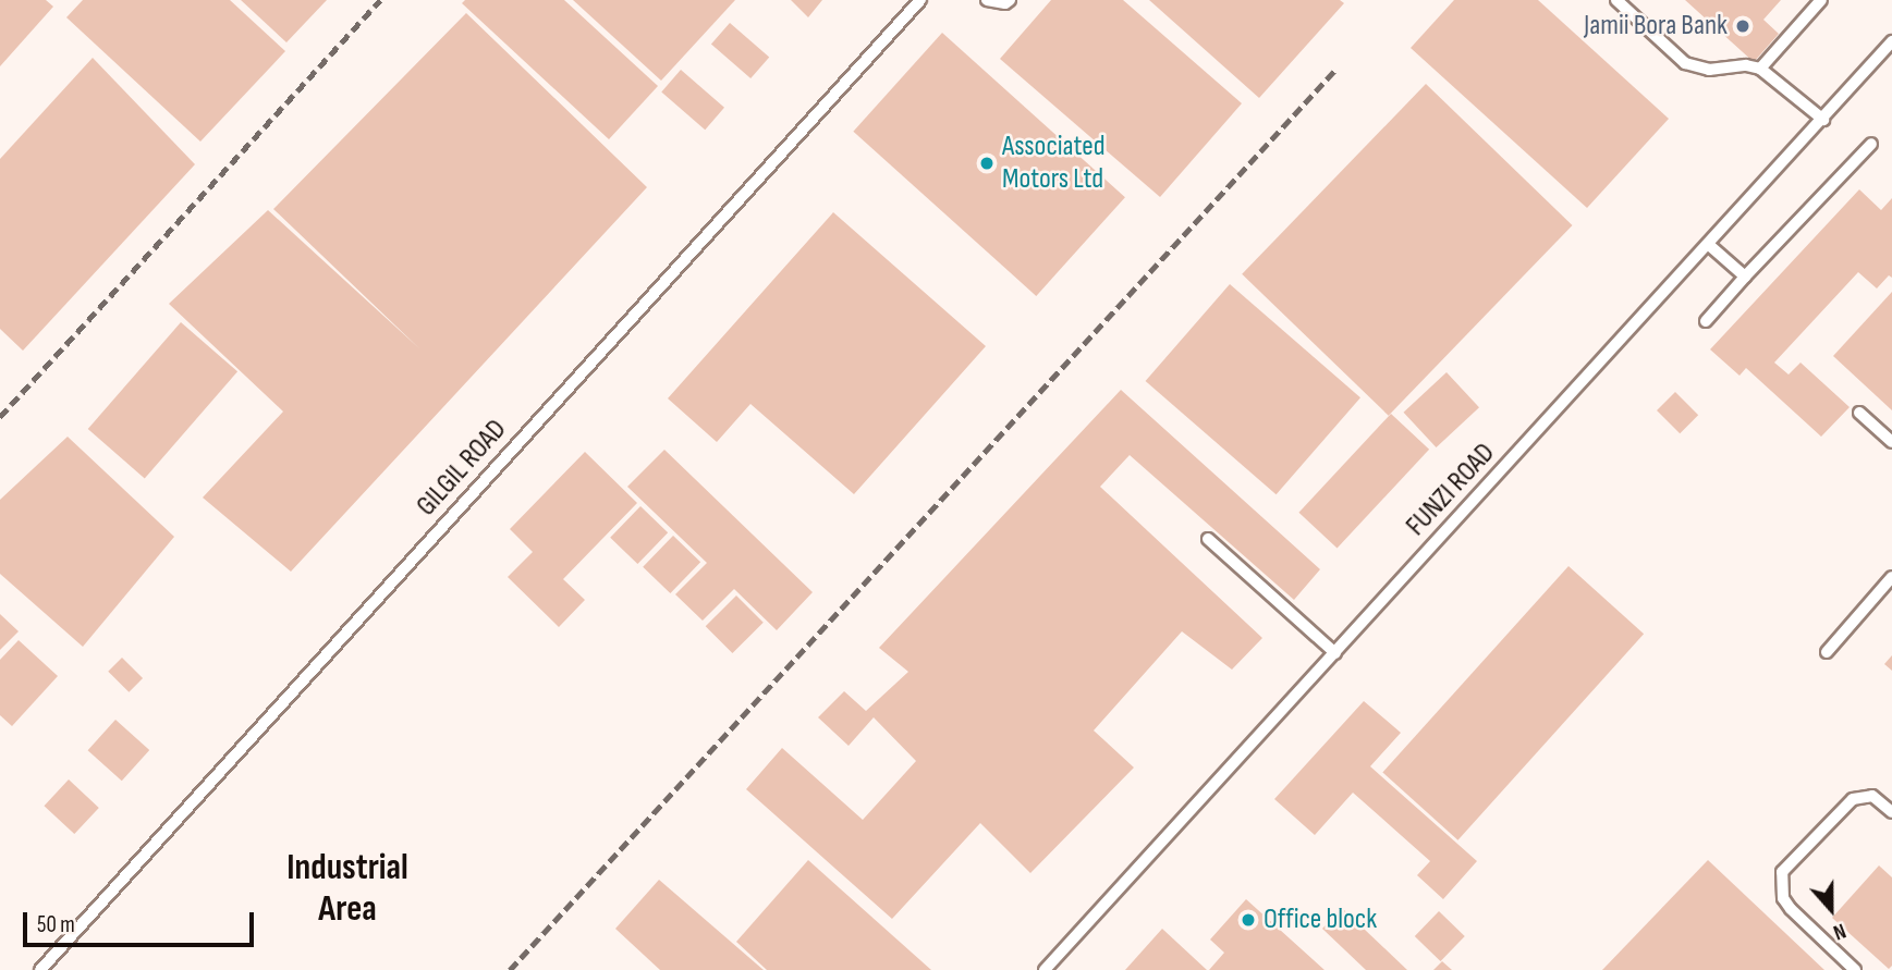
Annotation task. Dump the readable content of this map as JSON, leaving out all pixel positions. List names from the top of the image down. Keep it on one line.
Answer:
{"streets":{"lane":["GILGIL ROAD","FUNZI ROAD"]},"districts":["Industrial Area"],"places":["Jamii Bora Bank","Associated Motors Ltd","Office block"],"scale_bar":"50 m","north":"bottom"}
